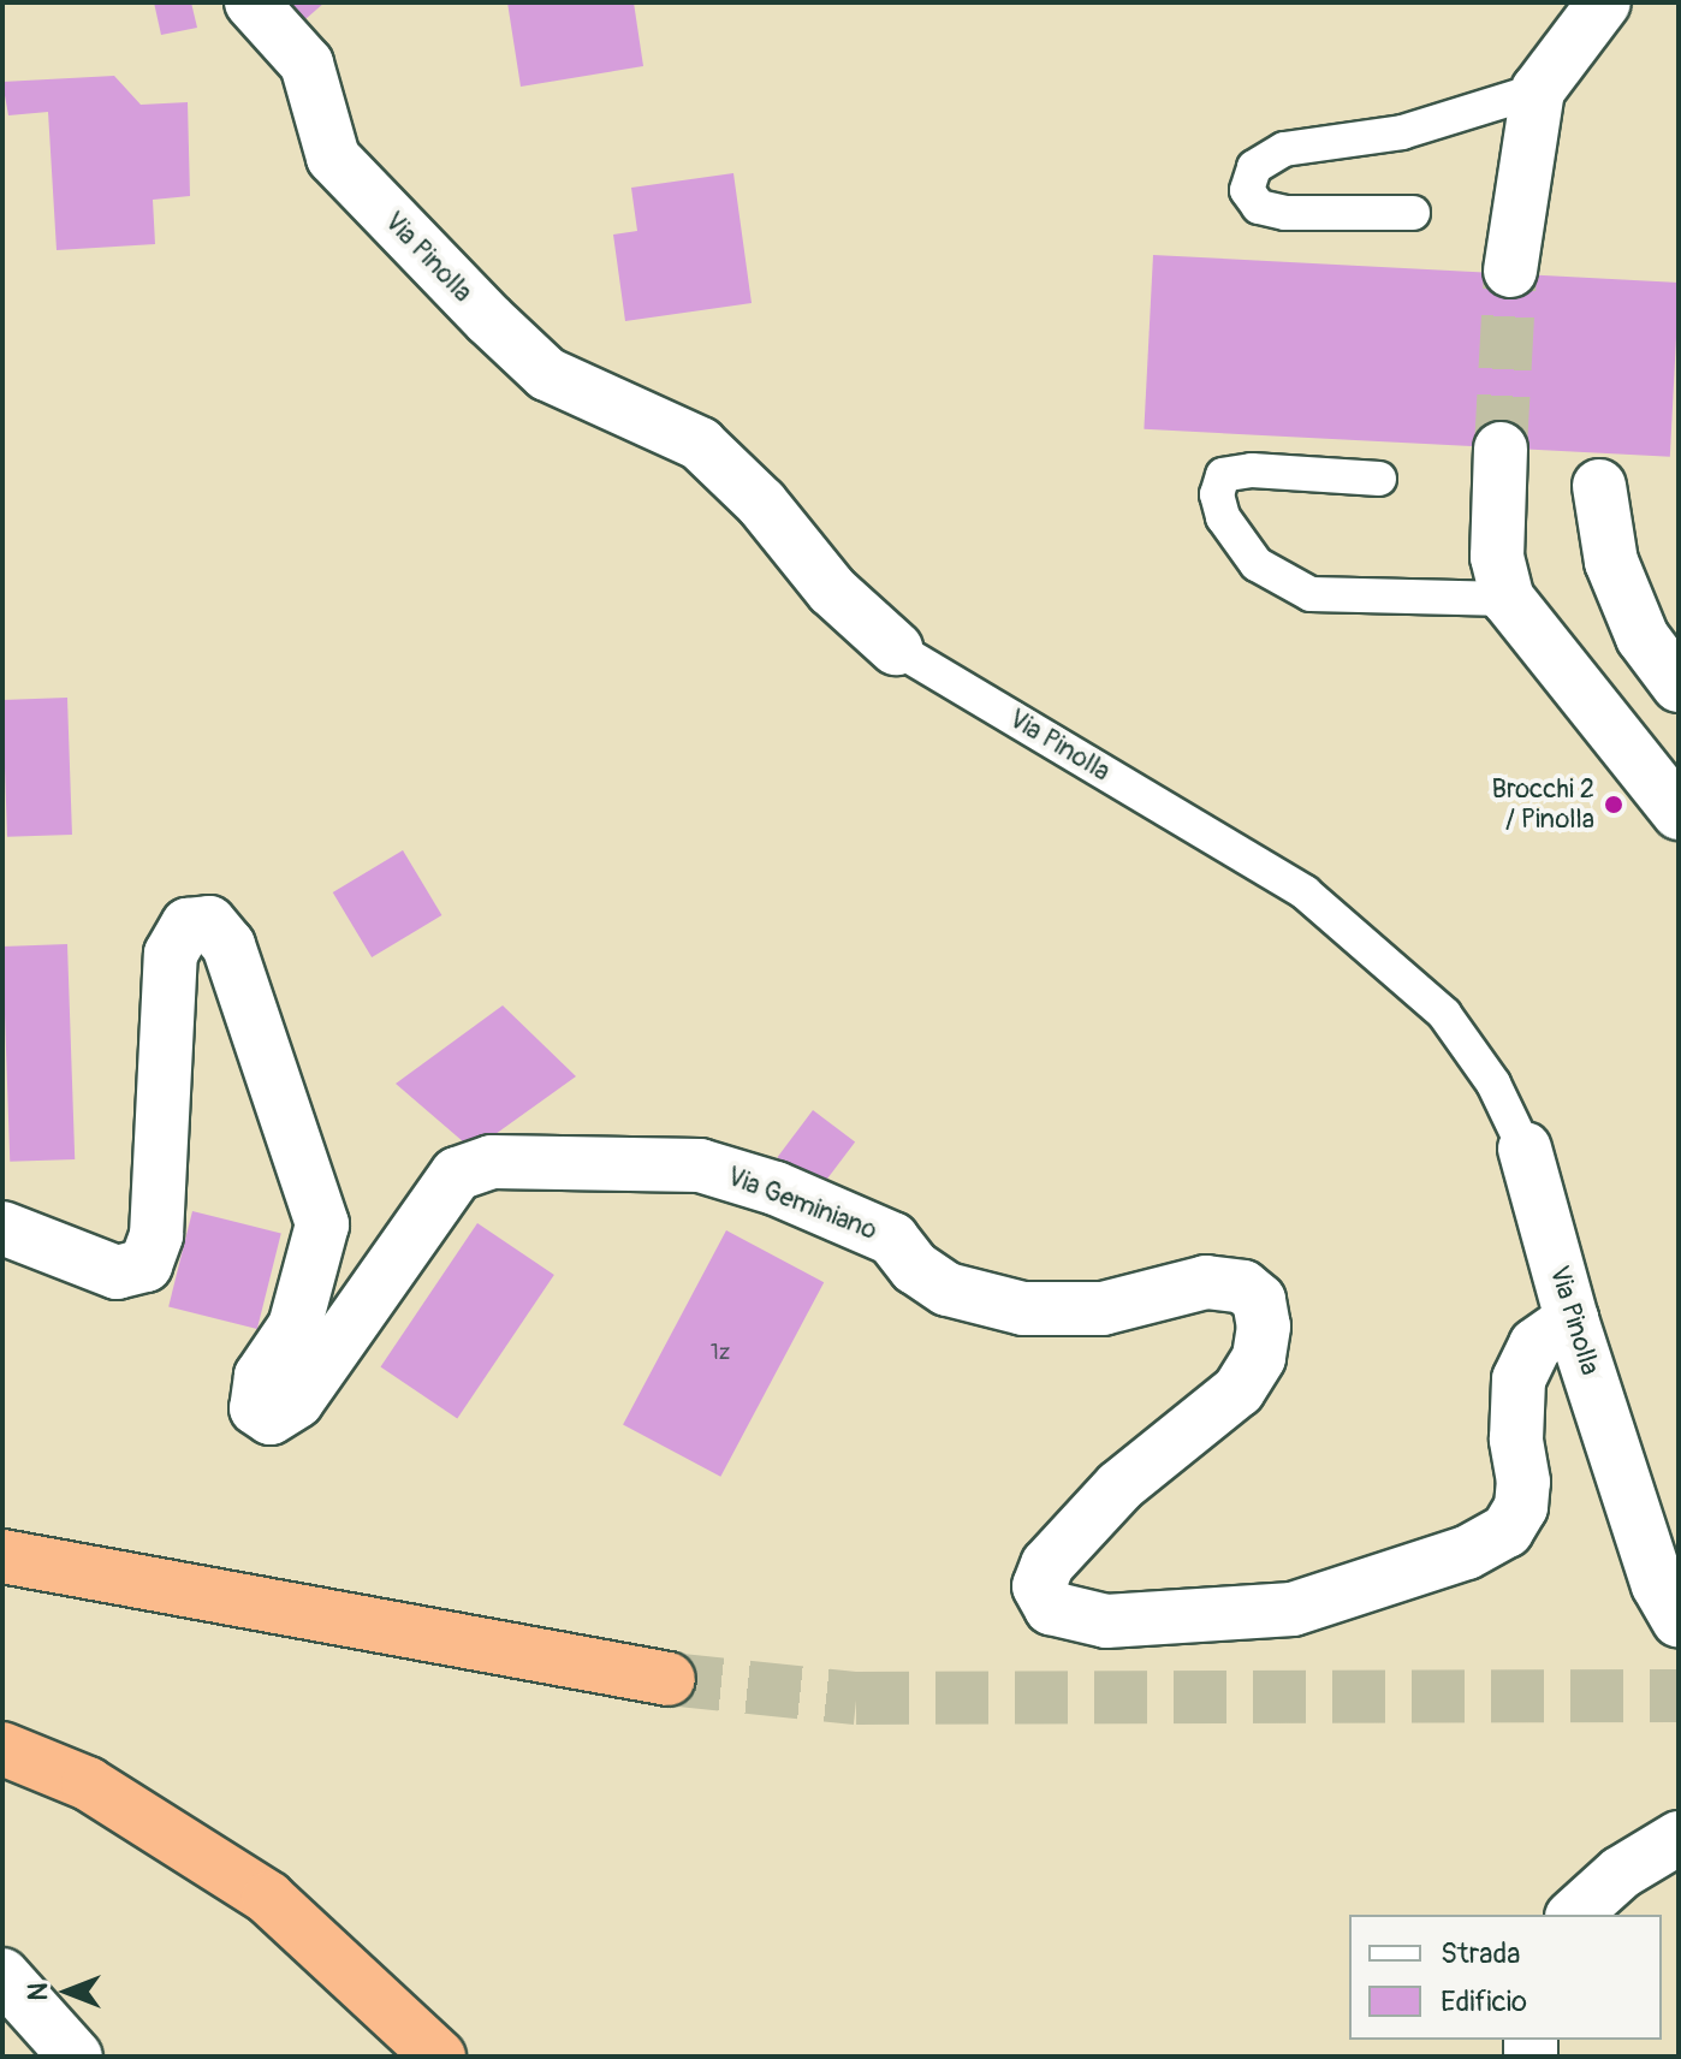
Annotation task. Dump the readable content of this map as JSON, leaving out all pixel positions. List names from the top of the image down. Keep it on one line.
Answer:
{"streets":{"street":["Via Pinolla","Via Geminiano"]},"crossings":[["Via Pinolla","Via Geminiano"]],"places":["Brocchi 2 / Pinolla"],"house_numbers":["1z"],"legend":["Strada","Edificio"],"north":"left"}
